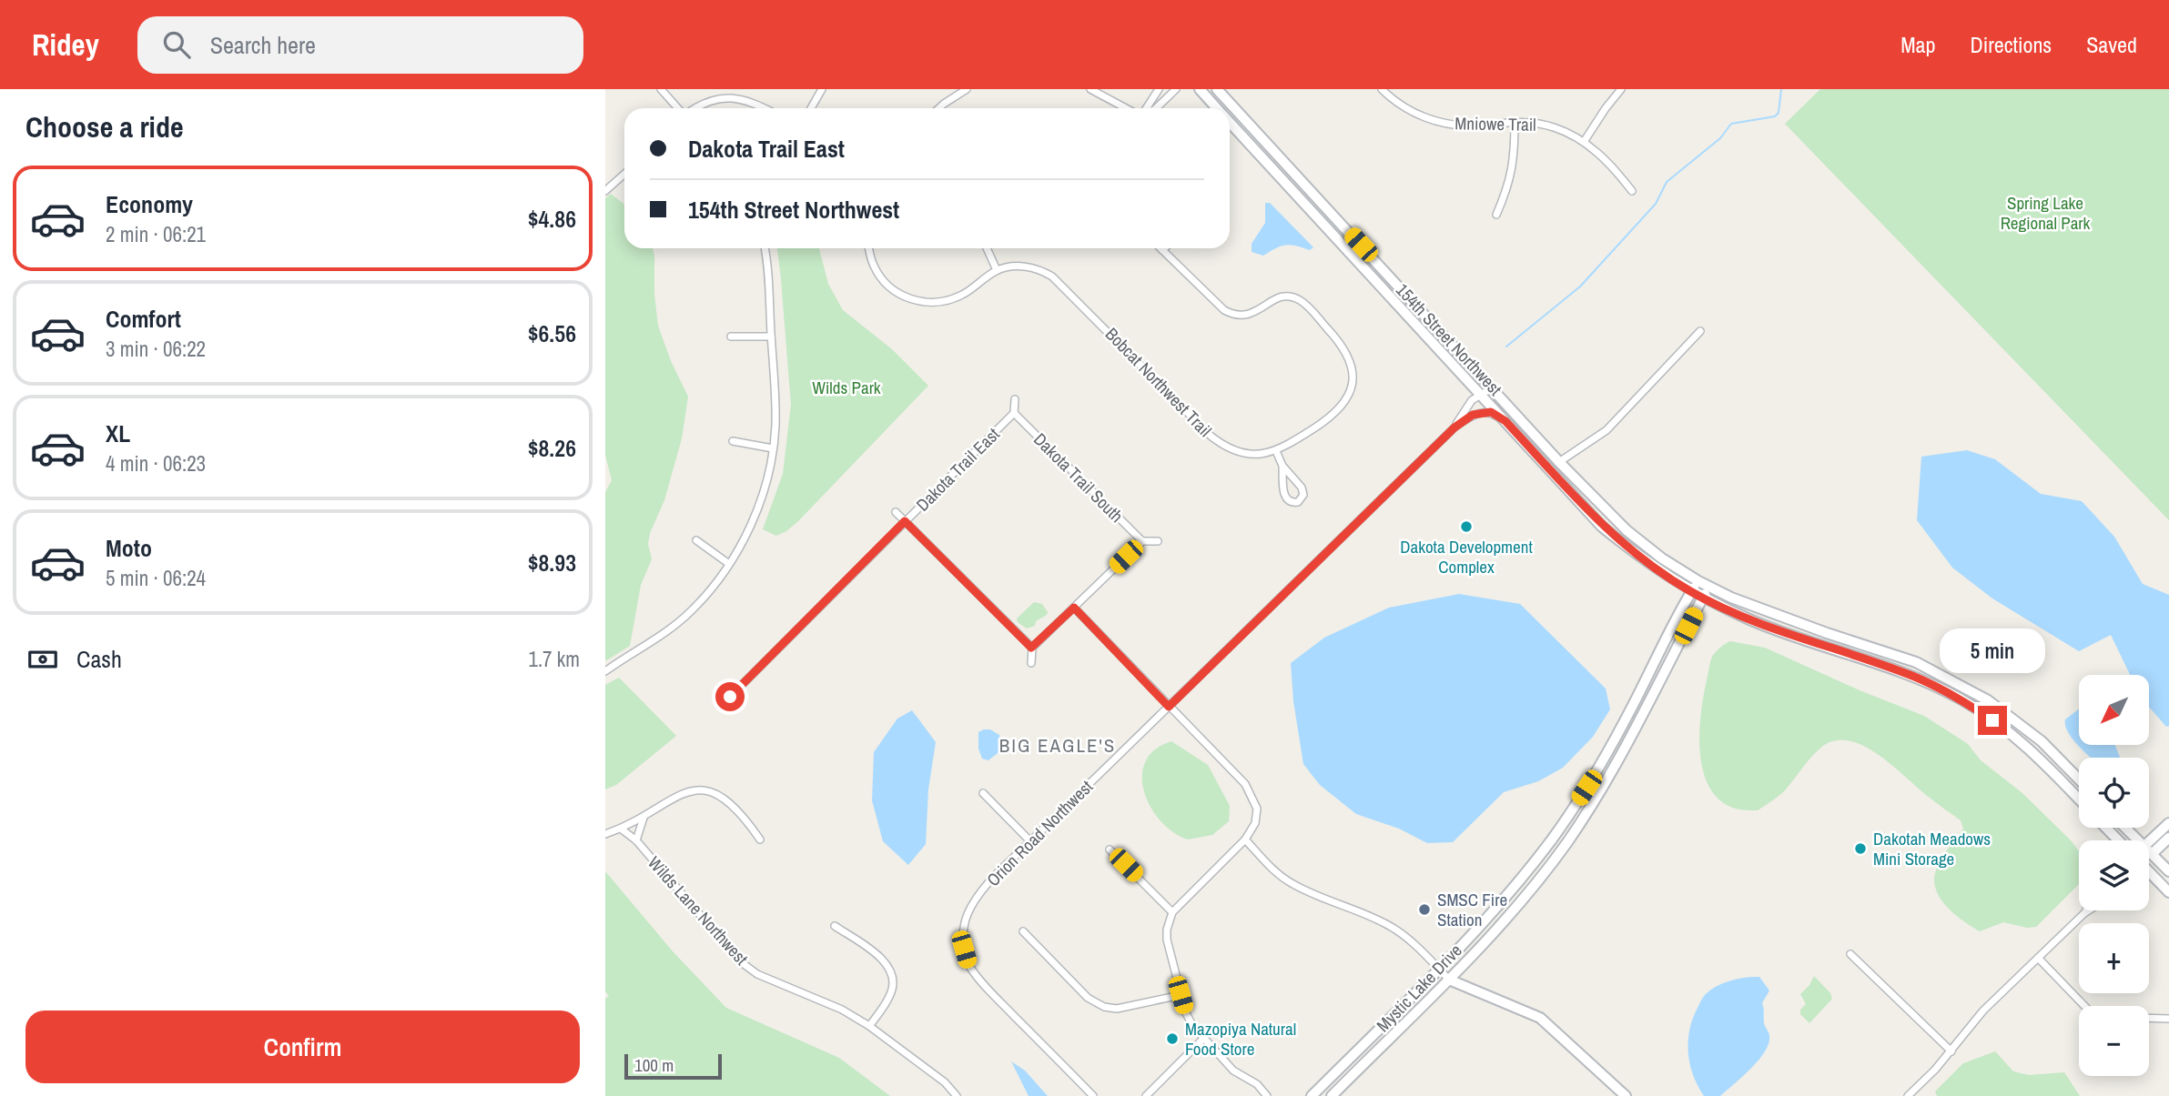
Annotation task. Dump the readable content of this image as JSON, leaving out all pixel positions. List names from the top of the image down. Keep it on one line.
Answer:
{"streets":{"street":["Mniowe Trail","154th Street Northwest","Bobcat Northwest Trail","Dakota Trail East","Dakota Trail South","Orion Road Northwest","Wilds Lane Northwest","Mystic Lake Drive"]},"crossings":[["154th Street Northwest","Orion Road Northwest"],["154th Street Northwest","Mystic Lake Drive"],["Dakota Trail East","Dakota Trail South"]],"districts":["BIG EAGLE'S"],"parks":["Spring Lake Regional Park","Wilds Park"],"places":["Dakota Development Complex","Dakotah Meadows Mini Storage","SMSC Fire Station","Mazopiya Natural Food Store"],"scale_bar":"100 m","north":"bottom left","page":{"header":"Ridey","search":"Search here","nav":["Map","Directions","Saved"],"heading":"Choose a ride","banner":["Dakota Trail East","154th Street Northwest"],"list":[{"name":"Economy","note":"2 min · 06:21","value":"$4.86"},{"name":"Comfort","note":"3 min · 06:22","value":"$6.56"},{"name":"XL","note":"4 min · 06:23","value":"$8.26"},{"name":"Moto","note":"5 min · 06:24","value":"$8.93"}],"pay":["Cash","1.7 km"],"bubble":"5 min","map_buttons":["+","−"],"buttons":"Confirm","scale":"100 m"}}
